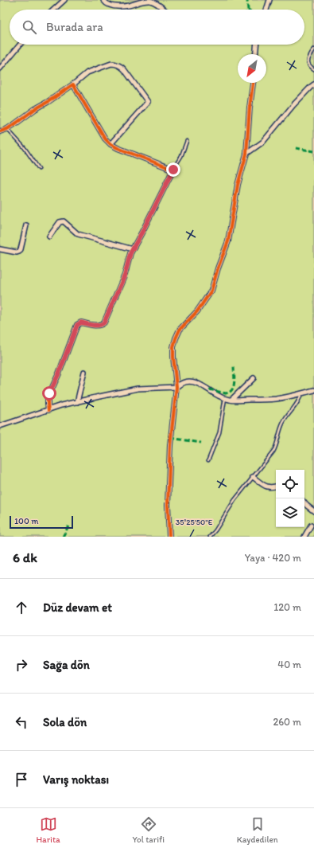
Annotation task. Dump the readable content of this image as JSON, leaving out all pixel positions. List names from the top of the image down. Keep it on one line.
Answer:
{"scale_bar":"100 m","north":"bottom left","page":{"search":"Burada ara","scale":"100 m","heading":["6 dk","Yaya · 420 m"],"list":[["Düz devam et","120 m"],["Sağa dön","40 m"],["Sola dön","260 m"],"Varış noktası"],"nav":["Harita","Yol tarifi","Kaydedilen"]},"coordinates":["35°25'50\"E"]}
